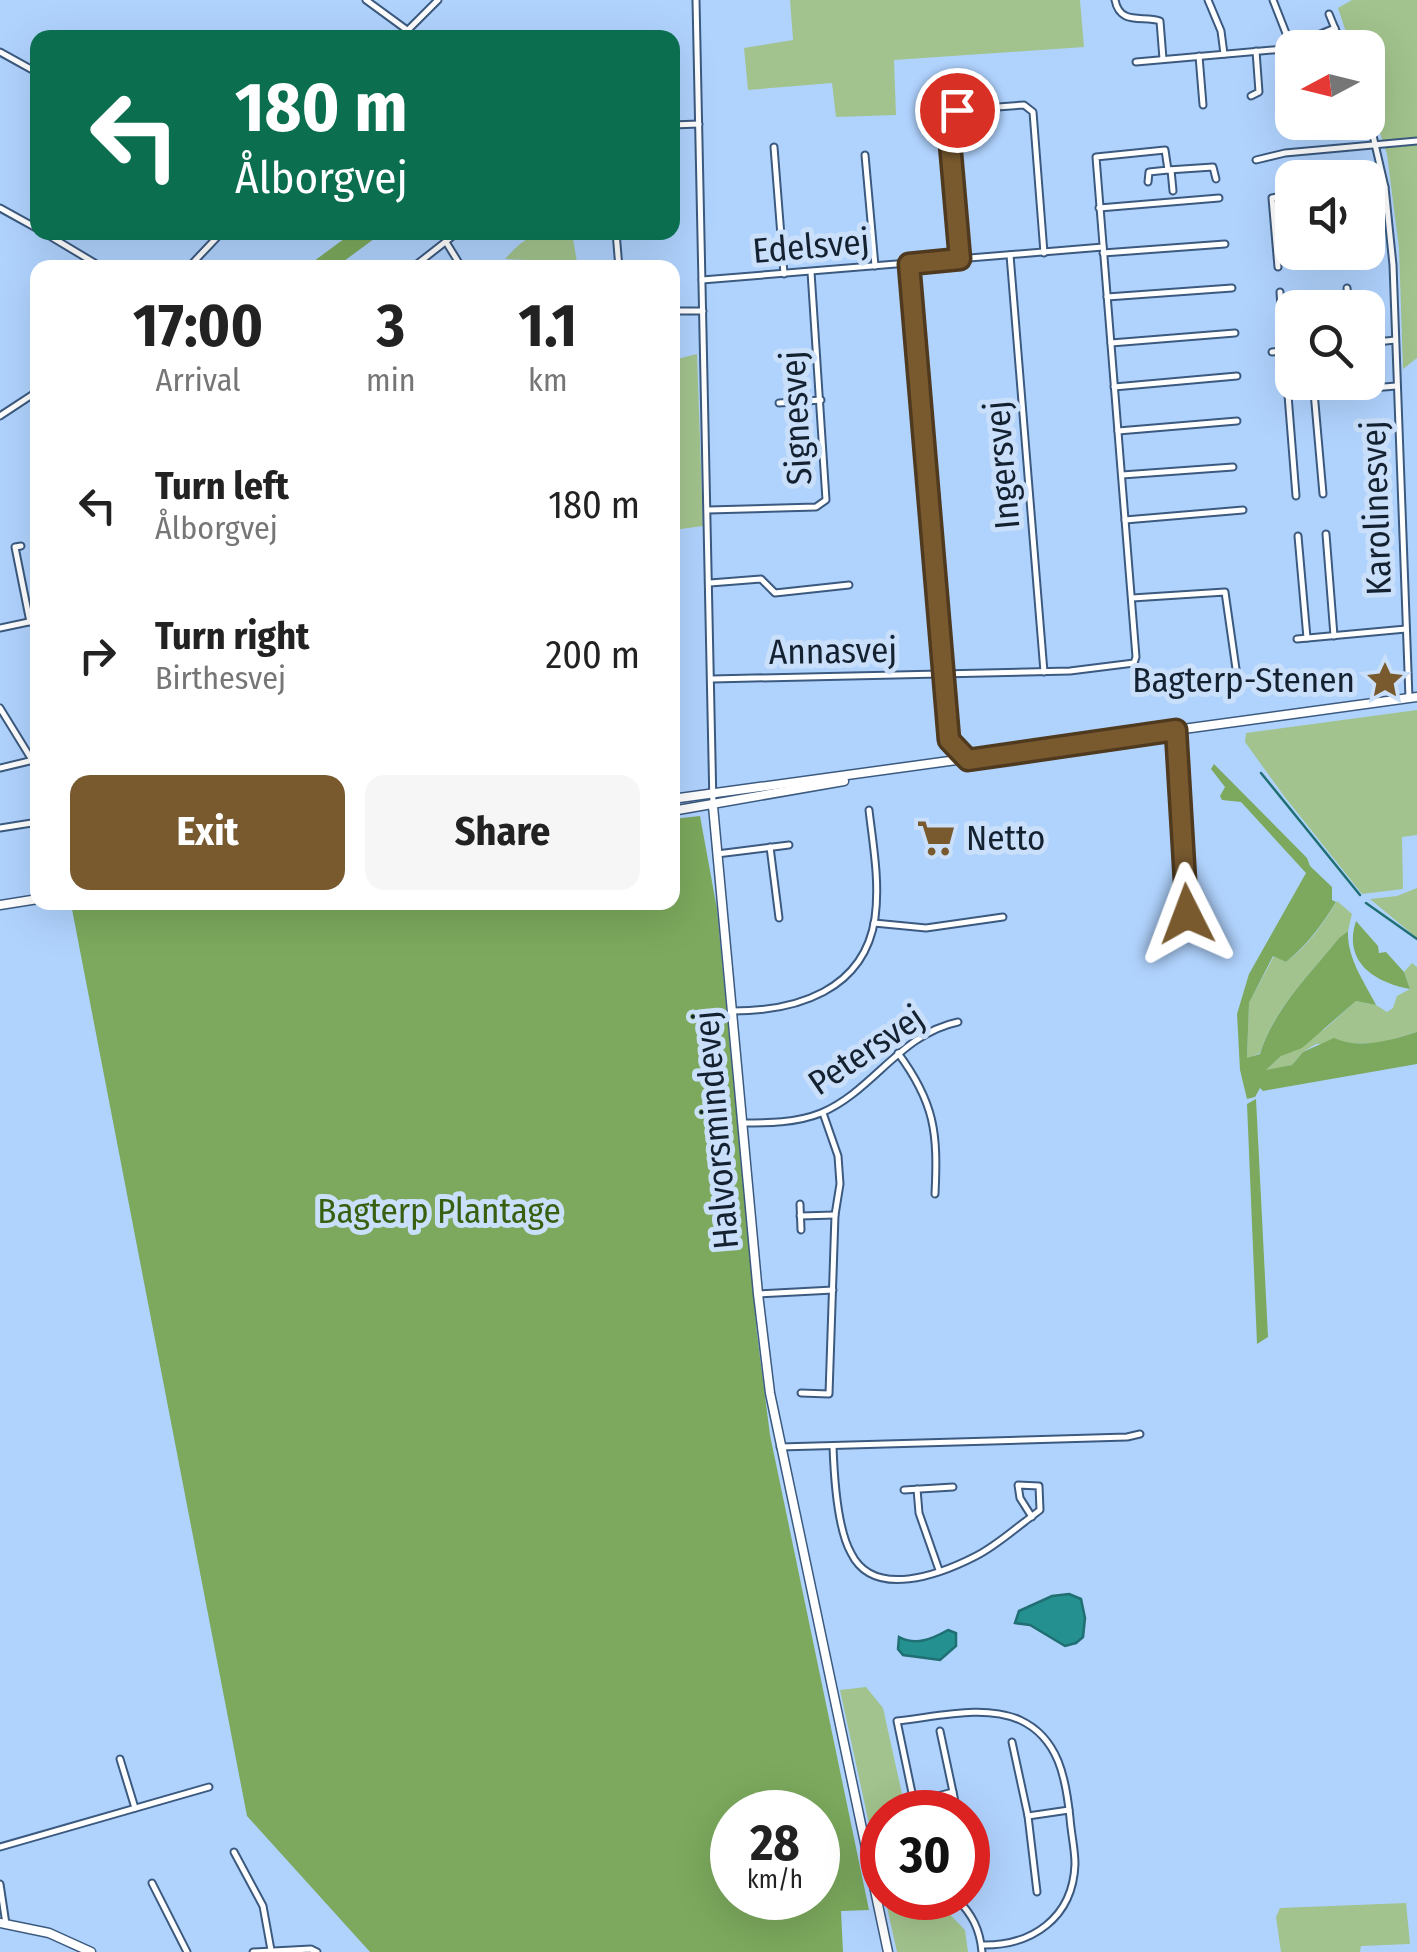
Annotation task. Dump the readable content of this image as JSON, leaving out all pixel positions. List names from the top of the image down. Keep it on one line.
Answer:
{"streets":{"street":["Edelsvej","Signesvej","Ingersvej","Karolinesvej","Annasvej","Petersvej","Halvorsmindevej"]},"crossings":[["Edelsvej","Signesvej"],["Edelsvej","Ingersvej"],["Ingersvej","Annasvej"],["Petersvej","Halvorsmindevej"]],"parks":["Bagterp Plantage"],"places":{"place":["Bagterp-Stenen"],"supermarket":["Netto"]},"north":"left","page":{"turn":["180 m","Ålborgvej"],"eta":["17:00","Arrival","3","min","1.1","km"],"list":[{"name":"Turn left","note":"Ålborgvej","value":"180 m"},{"name":"Turn right","note":"Birthesvej","value":"200 m"}],"buttons":["Exit","Share"],"speed":"28 km/h","limit":"30"}}
